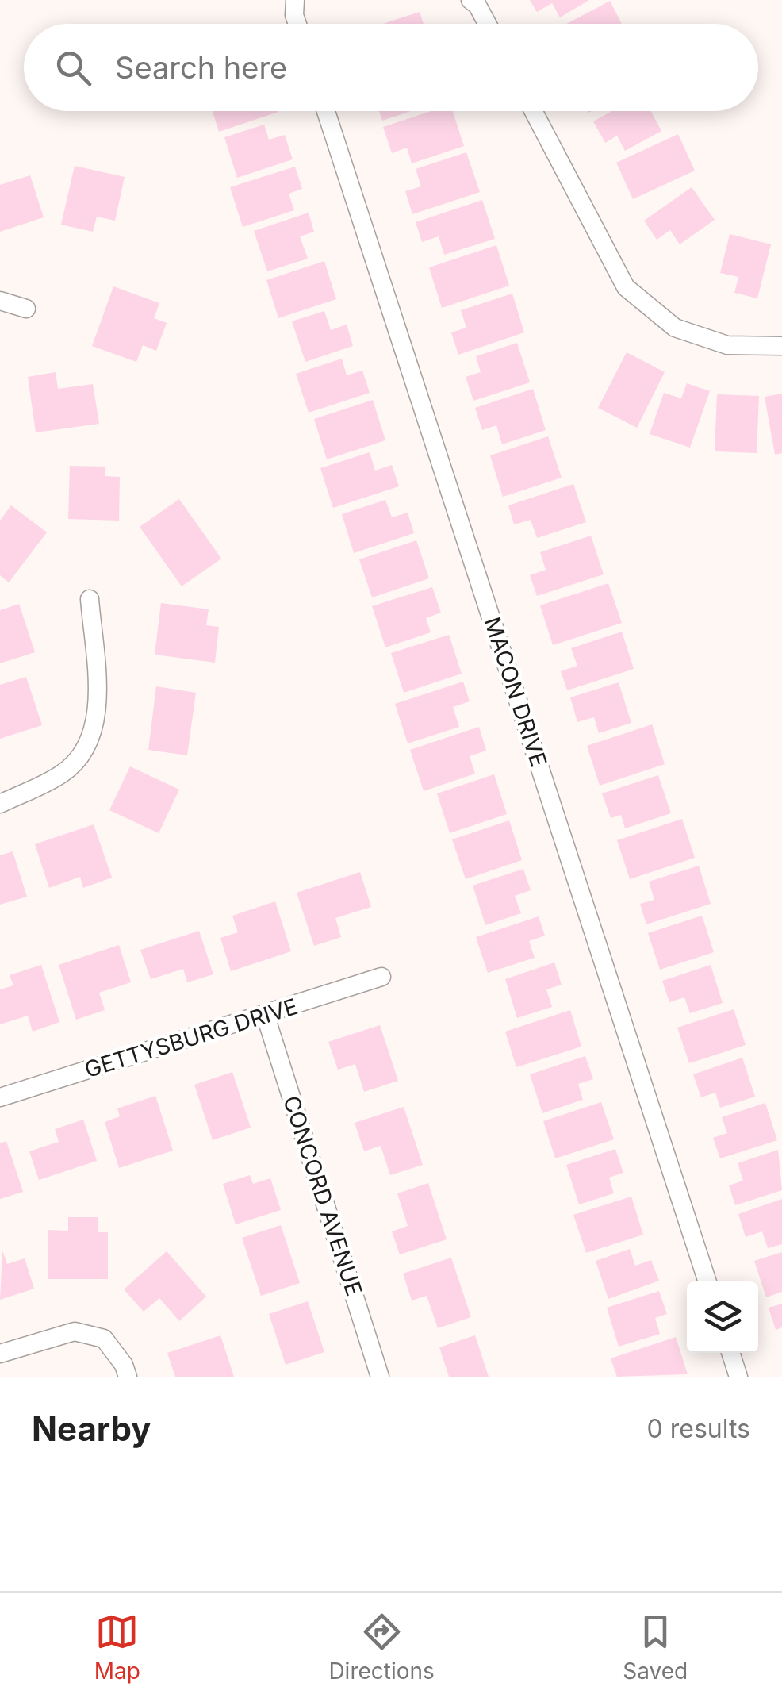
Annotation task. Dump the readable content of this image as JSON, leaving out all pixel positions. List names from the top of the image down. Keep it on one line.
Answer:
{"streets":{"street":["MACON DRIVE","GETTYSBURG DRIVE","CONCORD AVENUE"]},"crossings":[["GETTYSBURG DRIVE","CONCORD AVENUE"]],"page":{"search":"Search here","heading":["Nearby","0 results"],"nav":["Map","Directions","Saved"]}}
